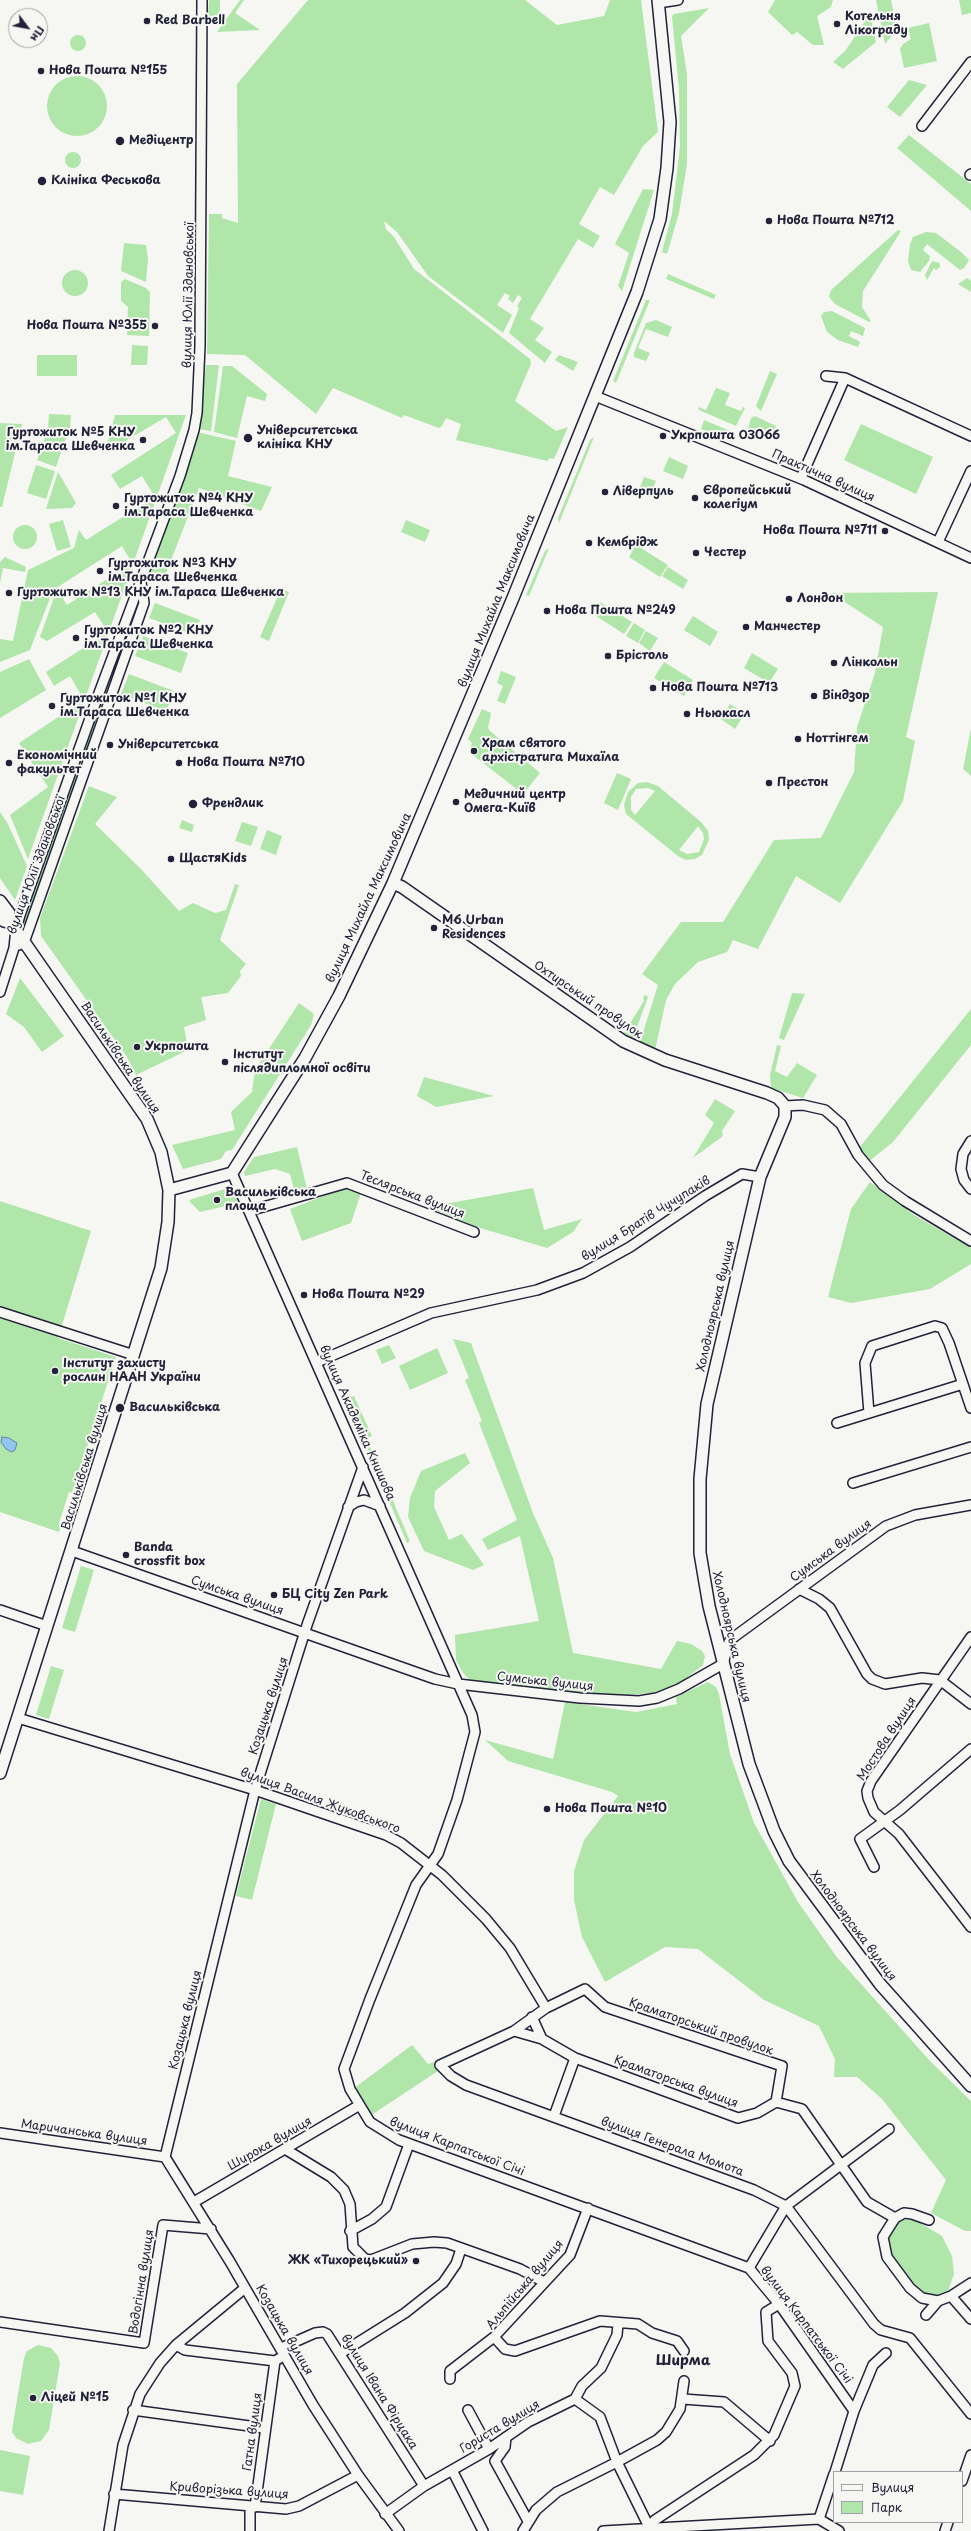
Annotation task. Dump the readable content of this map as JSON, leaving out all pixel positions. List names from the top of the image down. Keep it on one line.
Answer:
{"streets":{"main road":["вулиця Михайла Максимовича","Охтирський провулок","Васильківська вулиця","Холодноярська вулиця"],"street":["вулиця Юлії Здановської","Практична вулиця","Теслярська вулиця","вулиця Братів Чучупаків","вулиця Академіка Книшова","Сумська вулиця","Козацька вулиця","Мостова вулиця","вулиця Василя Жуковського","Краматорський провулок","Краматорська вулиця","Маричанська вулиця","Широка вулиця","вулиця Карпатської Січі","вулиця Генерала Момота","Водогінна вулиця","Альпійська вулиця","вулиця Івана Фірцака","Гориста вулиця","Гатна вулиця","Криворізька вулиця"]},"crossings":[["вулиця Юлії Здановської","Васильківська вулиця"],["Практична вулиця","вулиця Михайла Максимовича"],["вулиця Михайла Максимовича","Охтирський провулок"],["вулиця Михайла Максимовича","вулиця Академіка Книшова"],["Охтирський провулок","Холодноярська вулиця"],["Васильківська вулиця","Сумська вулиця"],["Васильківська вулиця","вулиця Василя Жуковського"],["Теслярська вулиця","вулиця Академіка Книшова"],["вулиця Братів Чучупаків","Холодноярська вулиця"],["вулиця Братів Чучупаків","вулиця Академіка Книшова"],["Холодноярська вулиця","Сумська вулиця"],["вулиця Академіка Книшова","Сумська вулиця"],["вулиця Академіка Книшова","Козацька вулиця"],["вулиця Академіка Книшова","вулиця Карпатської Січі"],["Сумська вулиця","Козацька вулиця"],["Сумська вулиця","вулиця Карпатської Січі"],["Козацька вулиця","вулиця Василя Жуковського"],["Козацька вулиця","Маричанська вулиця"],["Козацька вулиця","Широка вулиця"],["Козацька вулиця","Водогінна вулиця"],["Козацька вулиця","вулиця Івана Фірцака"],["Козацька вулиця","Гориста вулиця"],["Козацька вулиця","Криворізька вулиця"],["вулиця Василя Жуковського","вулиця Карпатської Січі"],["вулиця Василя Жуковського","вулиця Генерала Момота"],["Краматорський провулок","Краматорська вулиця"],["Краматорський провулок","вулиця Генерала Момота"],["Краматорська вулиця","вулиця Генерала Момота"],["Широка вулиця","вулиця Карпатської Січі"],["вулиця Карпатської Січі","Альпійська вулиця"],["вулиця Івана Фірцака","Гориста вулиця"],["Гатна вулиця","Криворізька вулиця"]],"districts":["Ширма"],"places":["Red Barbell","Котельня Лікограду","Нова Пошта №155","Медіцентр","Клініка Феськова","Нова Пошта №712","Нова Пошта №355","Укрпошта 03066","Університетська клініка КНУ","Гуртожиток №5 КНУ ім.Тараса Шевченка","Ліверпуль","Європейський колегіум","Гуртожиток №4 КНУ ім.Тараса Шевченка","Нова Пошта №711","Кембрідж","Честер","Гуртожиток №3 КНУ ім.Тараса Шевченка","Гуртожиток №13 КНУ ім.Тараса Шевченка","Лондон","Нова Пошта №249","Манчестер","Гуртожиток №2 КНУ ім.Тараса Шевченка","Брістоль","Лінкольн","Нова Пошта №713","Віндзор","Гуртожиток №1 КНУ ім.Тараса Шевченка","Ньюкасл","Ноттінгем","Університетська","Храм святого архістратига Михаїла","Економічний факультет","Нова Пошта №710","Престон","Медичний центр Омега-Київ","Френдлик","ЩастяKids","M6 Urban Residences","Укрпошта","Інститут післядипломної освіти","Васильківська площа","Нова Пошта №29","Інститут захисту рослин НААН України","Васильківська","Banda crossfit box","БЦ City Zen Park","Нова Пошта №10","ЖК «Тихорецький»","Ліцей №15"],"legend":["Вулиця","Парк"],"north":"bottom right"}
